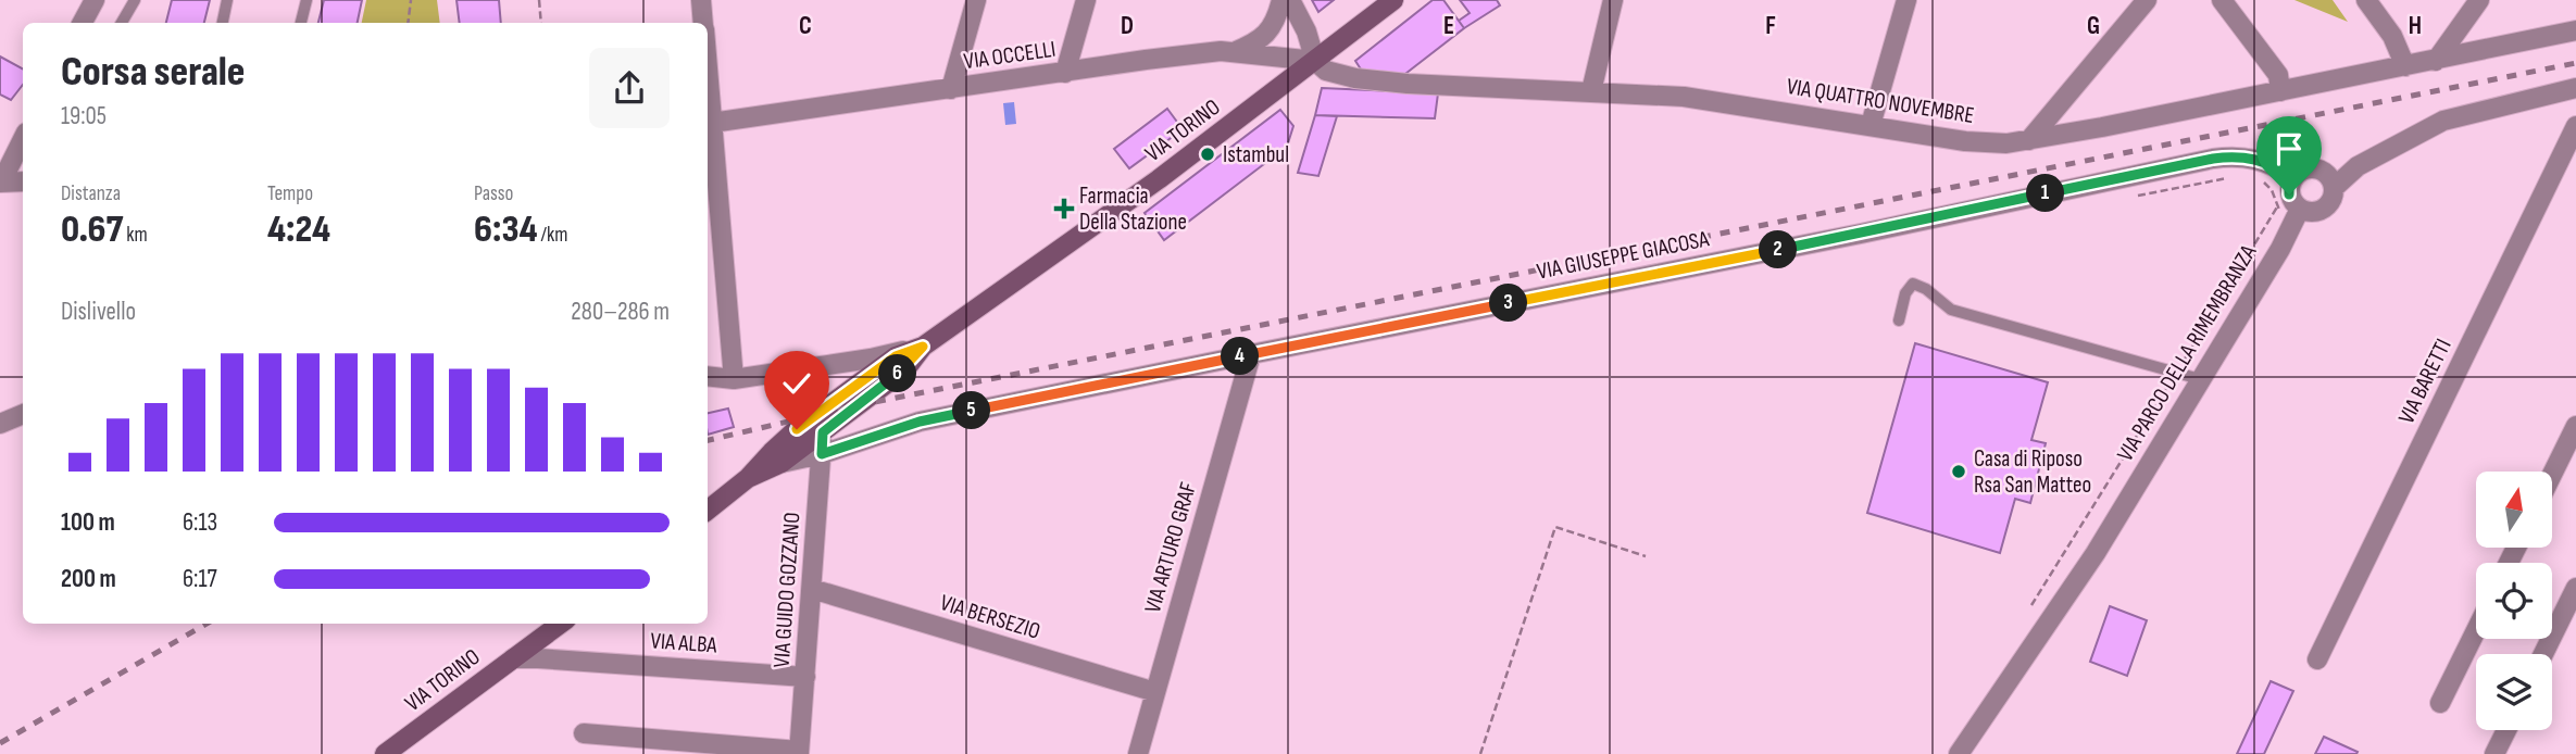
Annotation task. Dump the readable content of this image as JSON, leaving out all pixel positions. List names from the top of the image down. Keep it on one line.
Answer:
{"streets":{"main road":["VIA TORINO"],"street":["VIA OCCELLI","VIA QUATTRO NOVEMBRE","VIA GIUSEPPE GIACOSA","VIA PARCO DELLA RIMEMBRANZA","VIA BARETTI","VIA ARTURO GRAF","VIA GUIDO GOZZANO","VIA BERSEZIO","VIA ALBA"]},"crossings":[["VIA OCCELLI","VIA QUATTRO NOVEMBRE"],["VIA OCCELLI","VIA TORINO"],["VIA QUATTRO NOVEMBRE","VIA TORINO"],["VIA TORINO","VIA GIUSEPPE GIACOSA"],["VIA TORINO","VIA GUIDO GOZZANO"],["VIA TORINO","VIA ALBA"],["VIA GIUSEPPE GIACOSA","VIA PARCO DELLA RIMEMBRANZA"],["VIA GIUSEPPE GIACOSA","VIA ARTURO GRAF"],["VIA GIUSEPPE GIACOSA","VIA GUIDO GOZZANO"],["VIA ARTURO GRAF","VIA BERSEZIO"],["VIA GUIDO GOZZANO","VIA BERSEZIO"],["VIA GUIDO GOZZANO","VIA ALBA"]],"places":{"other":["Istambul","Casa di Riposo Rsa San Matteo"],"health":["Farmacia Della Stazione"]},"north":"top","page":{"heading":["Corsa serale","19:05"],"stats":[["Distanza","0.67 km"],["Tempo","4:24"],["Passo","6:34 /km"]],"pins":["1","2","3","4","6","5"],"chart":["Dislivello","280–286 m"],"list":[{"name":"100 m","note":"6:13"},{"name":"200 m","note":"6:17"}]},"grid":{"columns":["C","D","E","F","G","H"]}}
